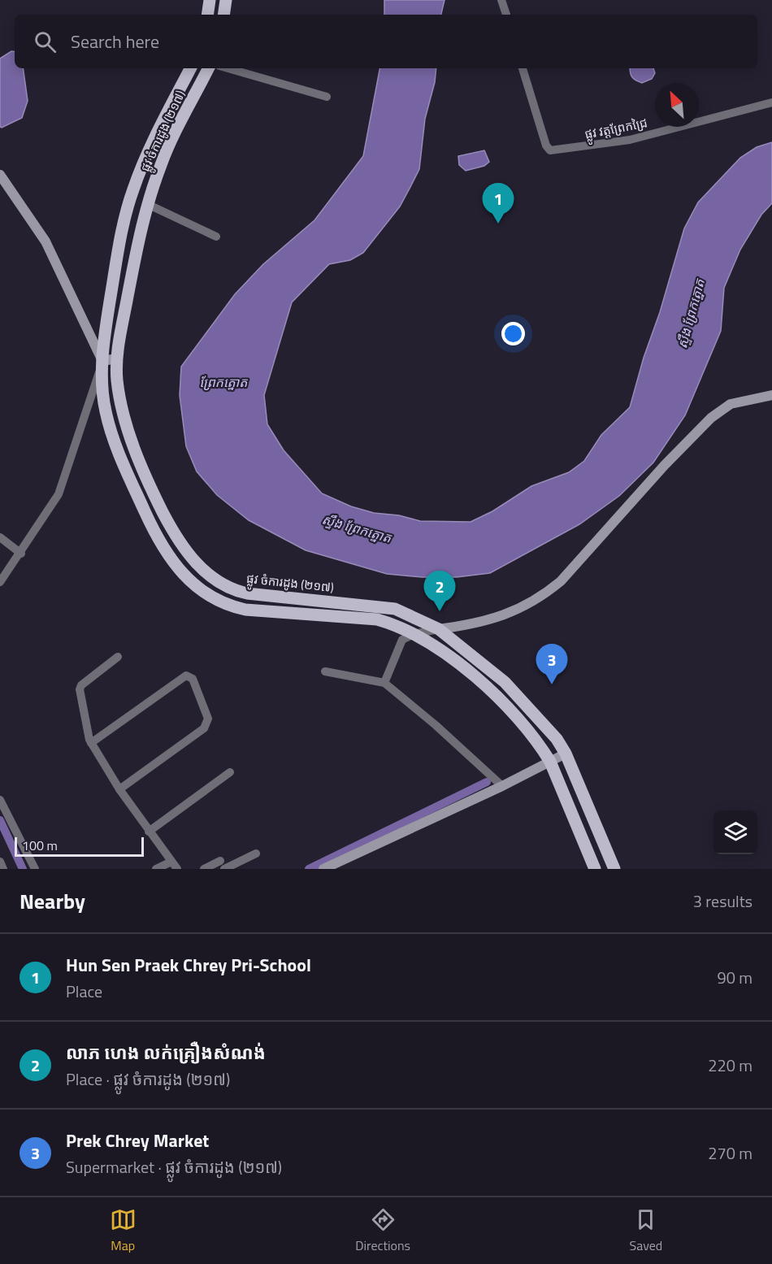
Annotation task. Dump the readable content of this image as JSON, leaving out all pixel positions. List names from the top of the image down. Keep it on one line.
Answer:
{"streets":{"main road":["ផ្លូវ ចំការដូង (២១៧)"],"street":["ផ្លូវ វត្តព្រែកជ្រៃ"]},"water":["ស្ទឹង ព្រែកត្នោត","ព្រែកត្នោត"],"scale_bar":"100 m","north":"top left","page":{"search":"Search here","pins":["1","2","3"],"scale":"100 m","heading":["Nearby","3 results"],"list":[{"mark":"1","name":"Hun Sen Praek Chrey Pri-School","note":"Place","value":"90 m"},{"mark":"2","name":"លាភ ហេង លក់គ្រឿងសំណង់","note":"Place · ផ្លូវ ចំការដូង (២១៧)","value":"220 m"},{"mark":"3","name":"Prek Chrey Market","note":"Supermarket · ផ្លូវ ចំការដូង (២១៧)","value":"270 m"}],"nav":["Map","Directions","Saved"]}}
